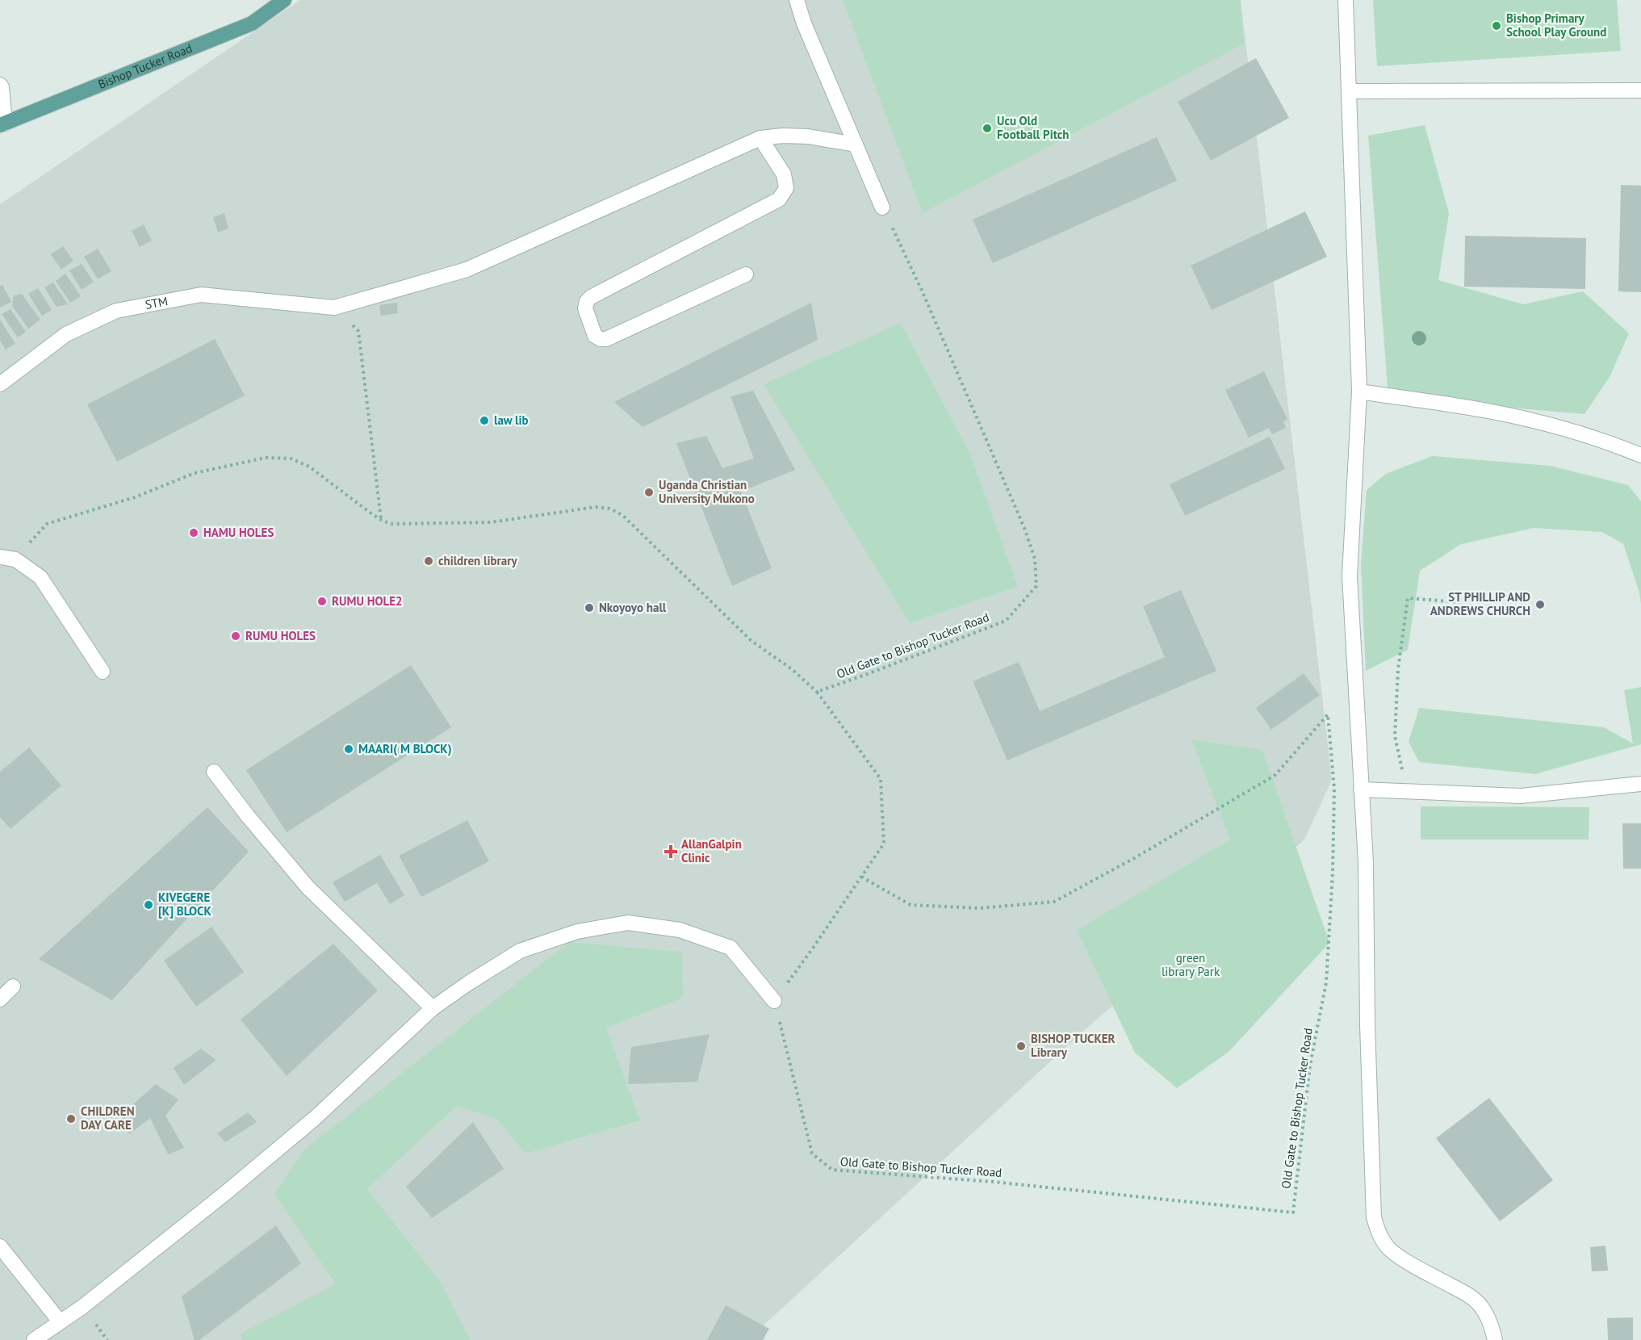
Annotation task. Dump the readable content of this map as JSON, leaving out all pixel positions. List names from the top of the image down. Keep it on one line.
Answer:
{"streets":{"main road":["Bishop Tucker Road"],"street":["STM"],"path":["Old Gate to Bishop Tucker Road"]},"parks":["green library Park"],"places":{"other":["Bishop Primary School Play Ground","Ucu Old Football Pitch","law lib","Uganda Christian University Mukono","HAMU HOLES","children library","RUMU HOLE2","ST PHILLIP AND ANDREWS CHURCH","Nkoyoyo hall","RUMU HOLES","MAARI( M BLOCK)","KIVEGERE [K] BLOCK","BISHOP TUCKER Library","CHILDREN DAY CARE"],"health":["AllanGalpin Clinic"]}}
